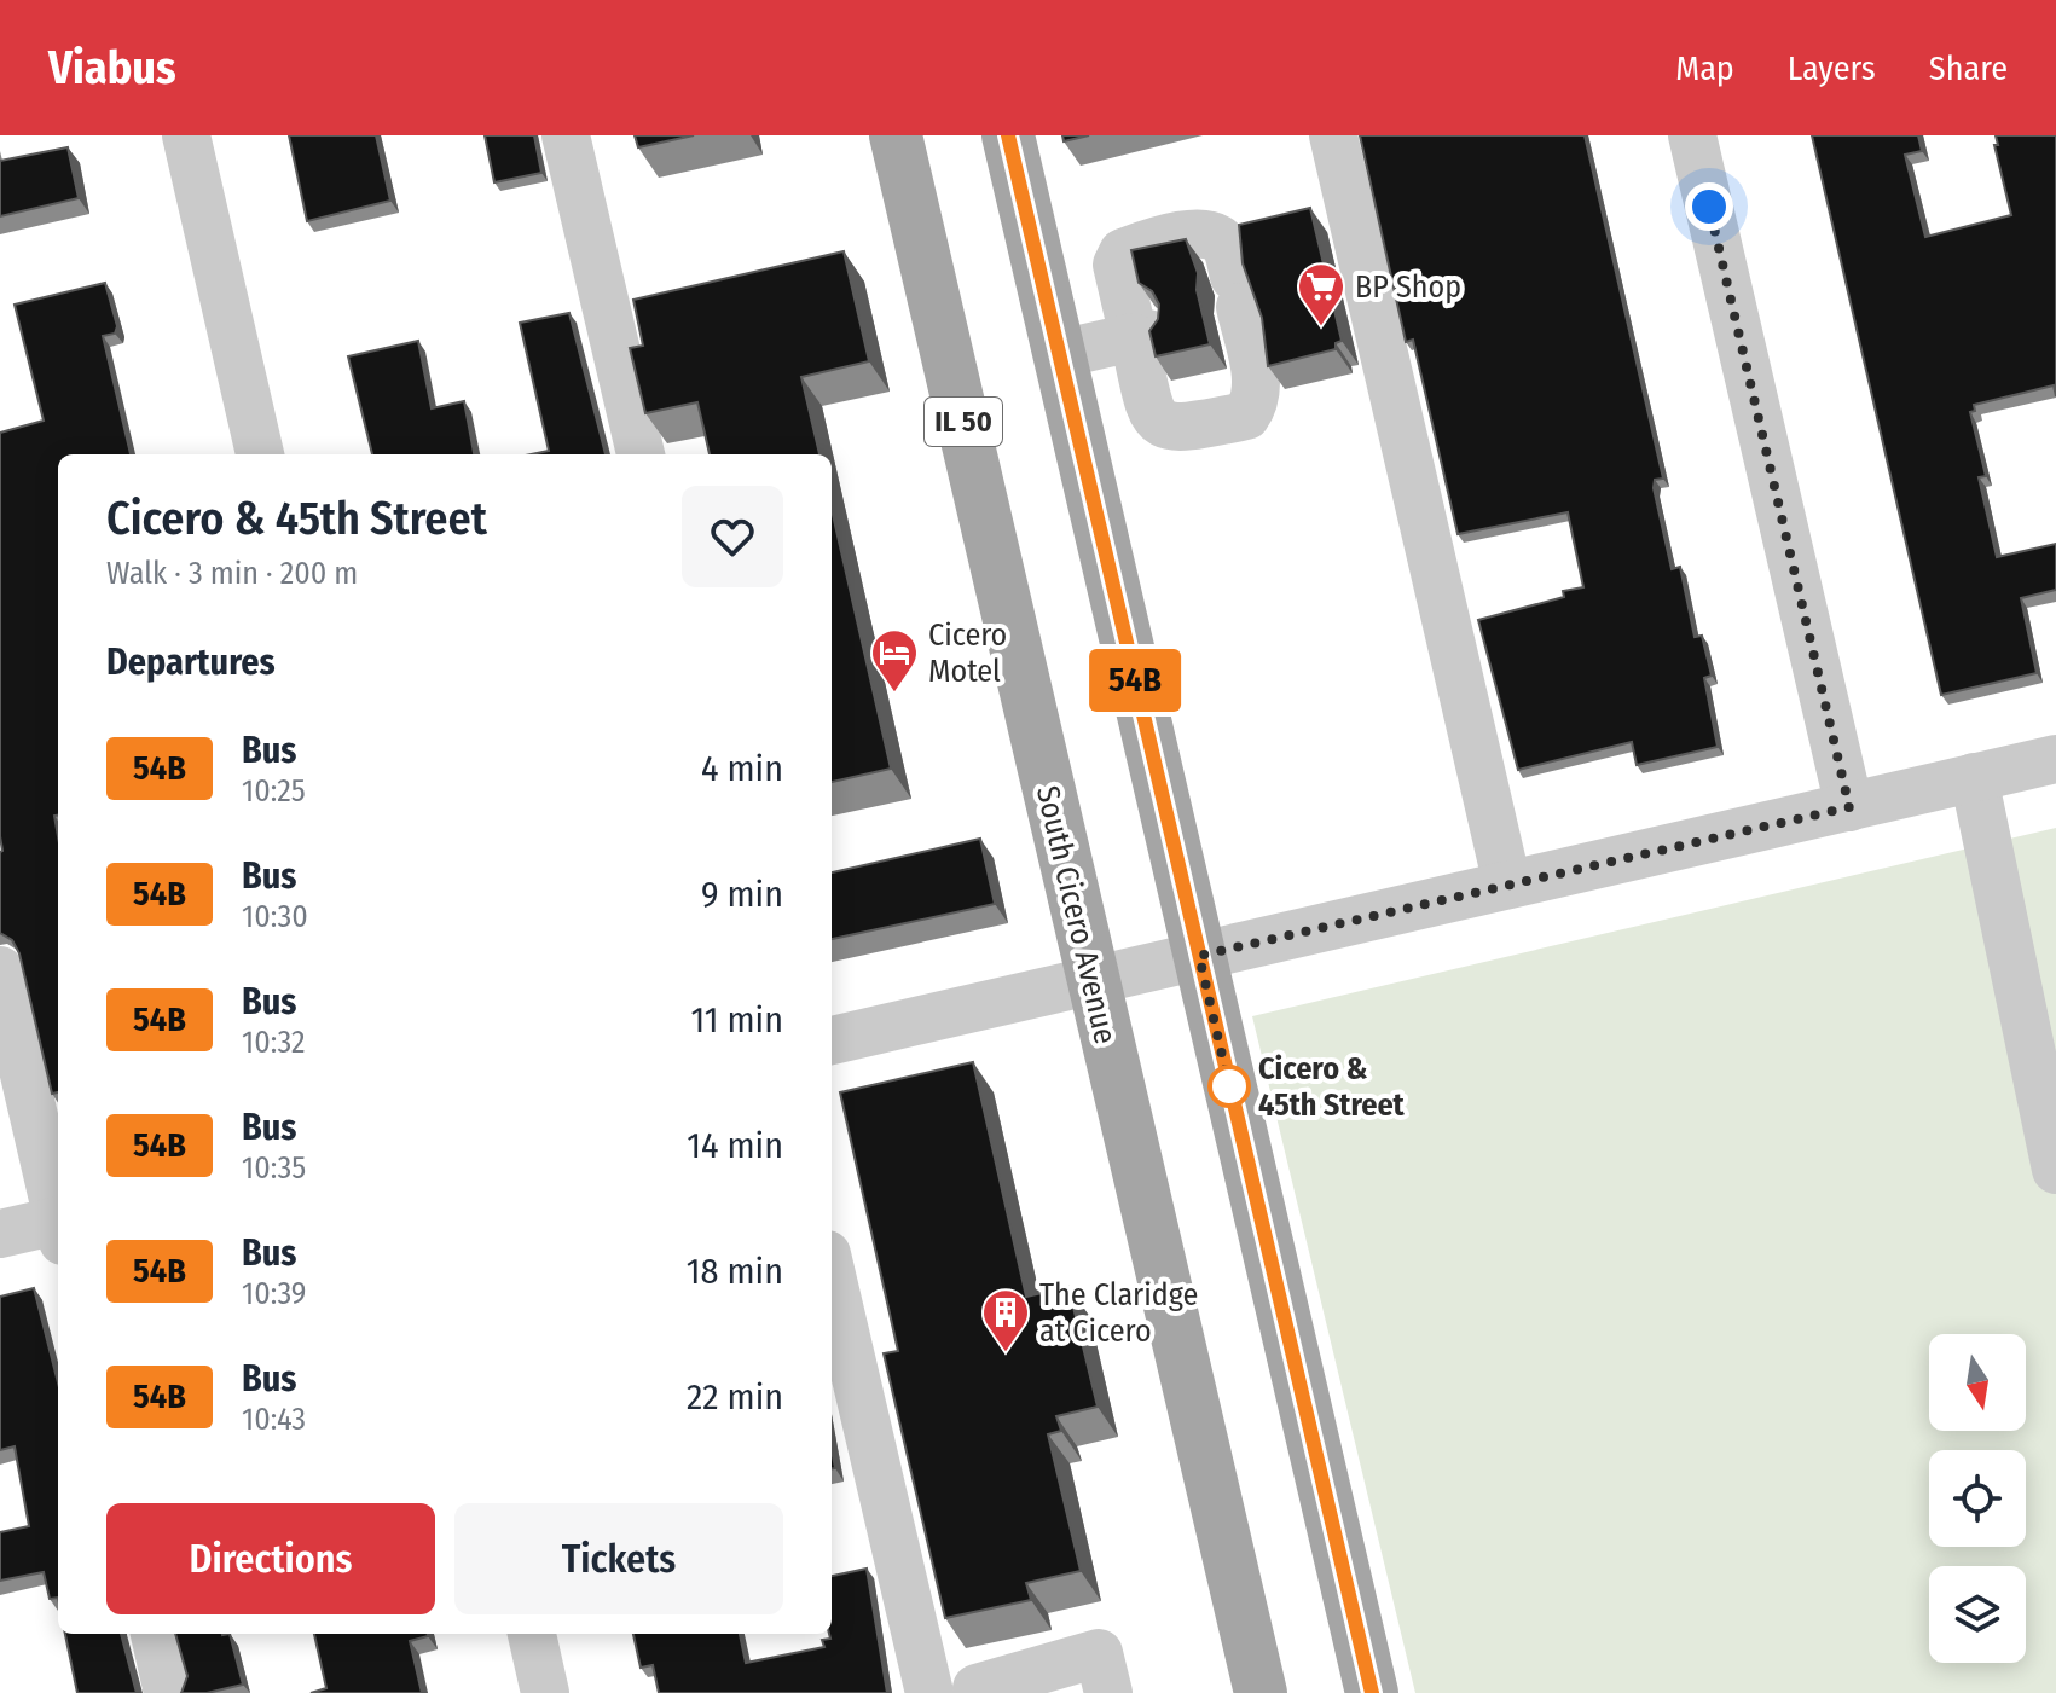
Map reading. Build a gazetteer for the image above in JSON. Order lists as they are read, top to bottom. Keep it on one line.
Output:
{"streets":{"main road":["IL 50","South Cicero Avenue"]},"places":{"supermarket":["BP Shop"],"hotel":["Cicero Motel"],"other":["Cicero & 45th Street"],"building":["The Claridge at Cicero"]},"lines":["bus line 54B"],"north":"bottom","page":{"header":"Viabus","nav":["Map","Layers","Share"],"on_map":"54B","heading":[["Cicero & 45th Street","Walk · 3 min · 200 m"],"Departures"],"list":[{"mark":"54B","name":"Bus","note":"10:25","value":"4 min"},{"mark":"54B","name":"Bus","note":"10:30","value":"9 min"},{"mark":"54B","name":"Bus","note":"10:32","value":"11 min"},{"mark":"54B","name":"Bus","note":"10:35","value":"14 min"},{"mark":"54B","name":"Bus","note":"10:39","value":"18 min"},{"mark":"54B","name":"Bus","note":"10:43","value":"22 min"}],"buttons":["Directions","Tickets"]}}
